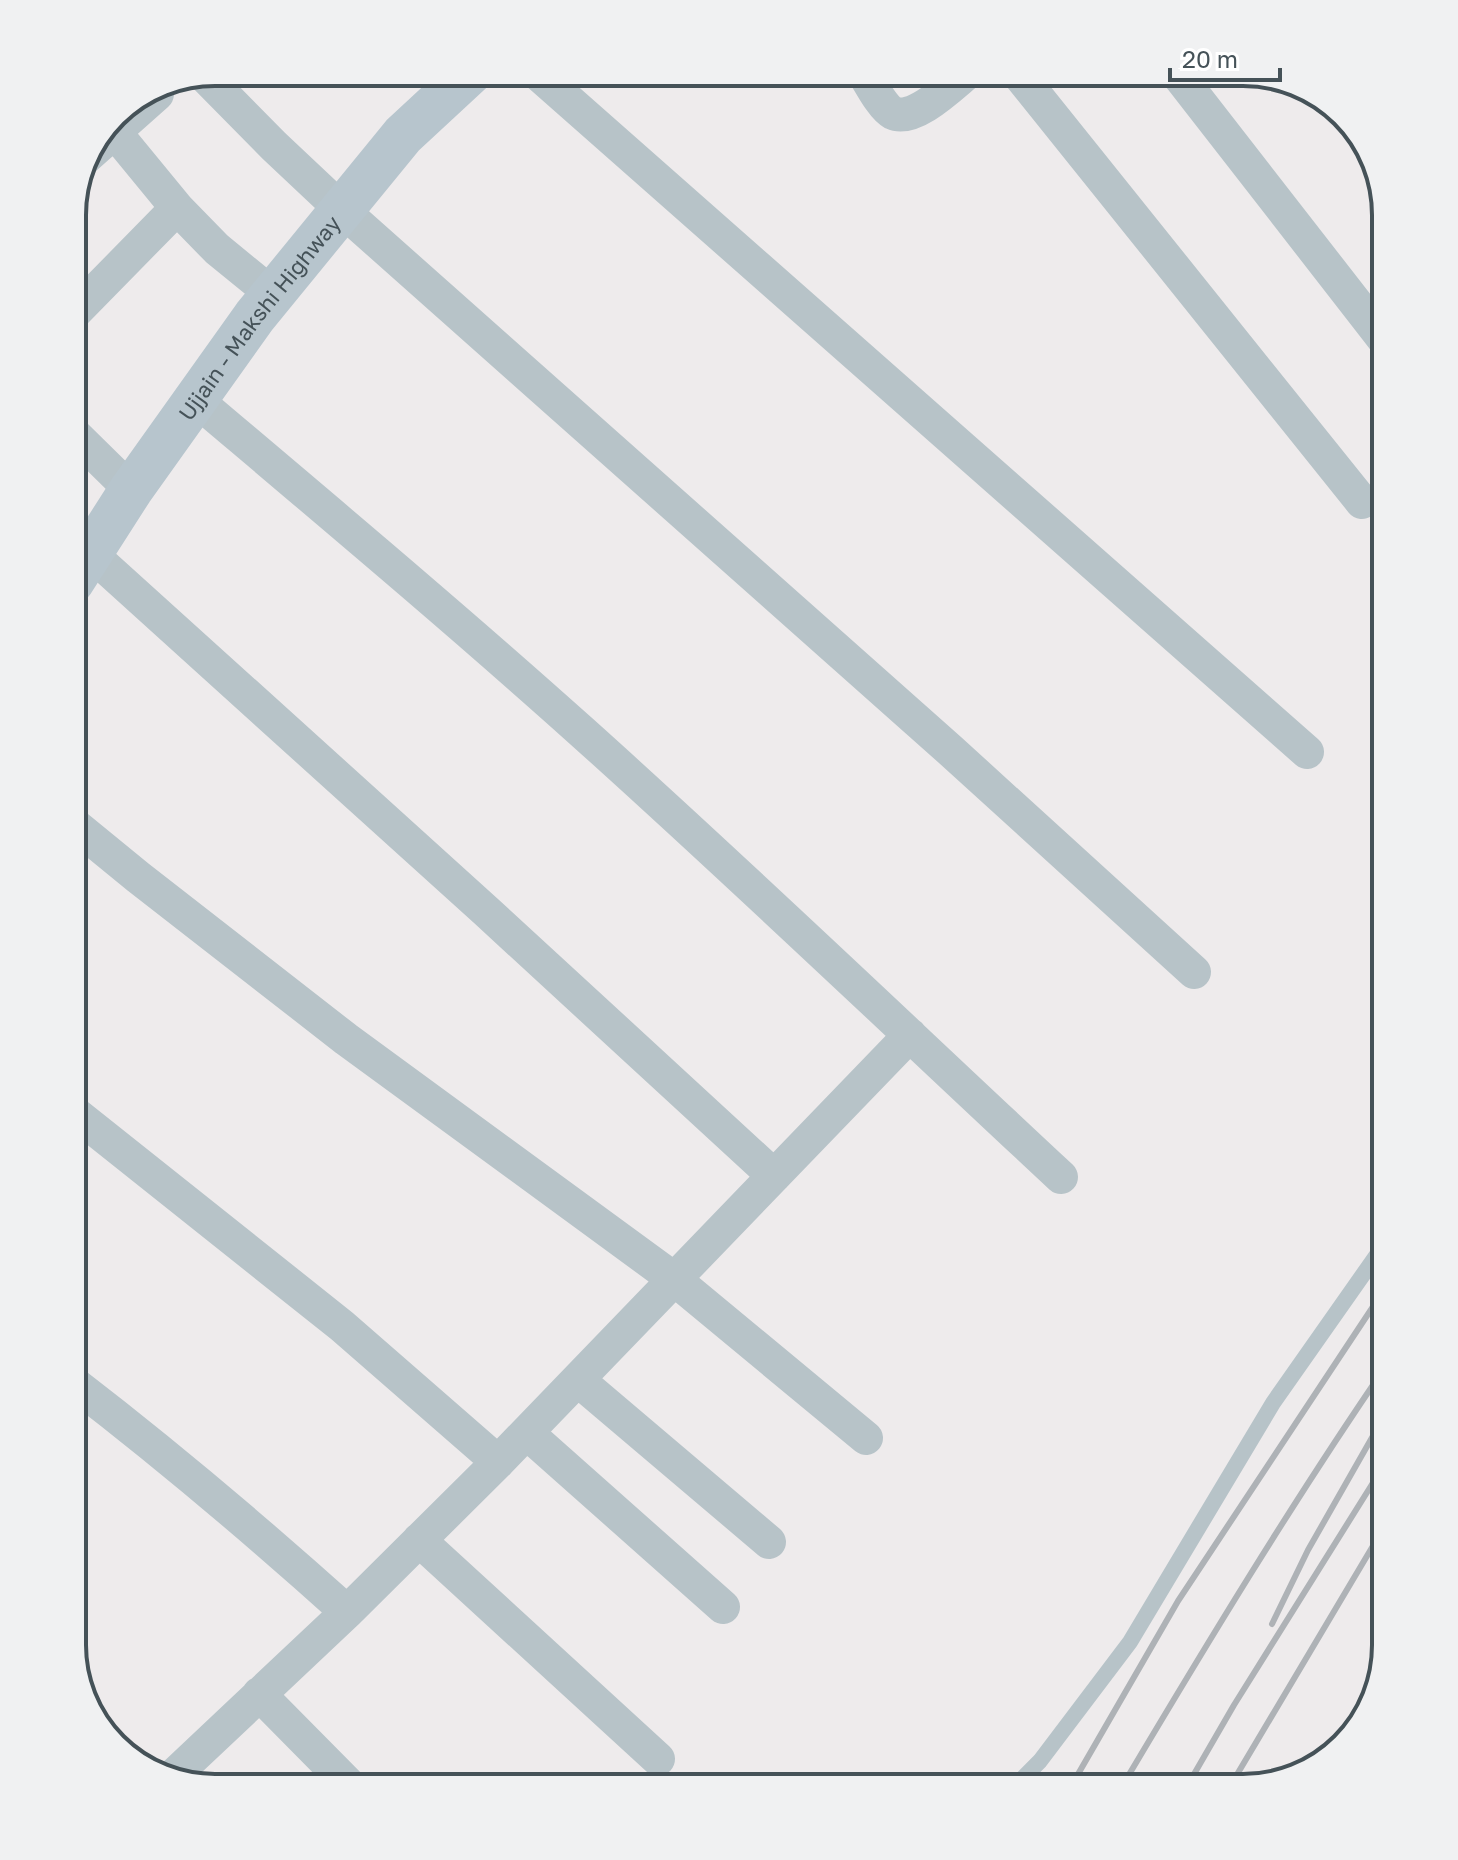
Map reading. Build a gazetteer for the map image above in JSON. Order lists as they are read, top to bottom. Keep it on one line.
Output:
{"streets":{"main road":["Ujjain - Makshi Highway"]},"scale_bar":"20 m"}
